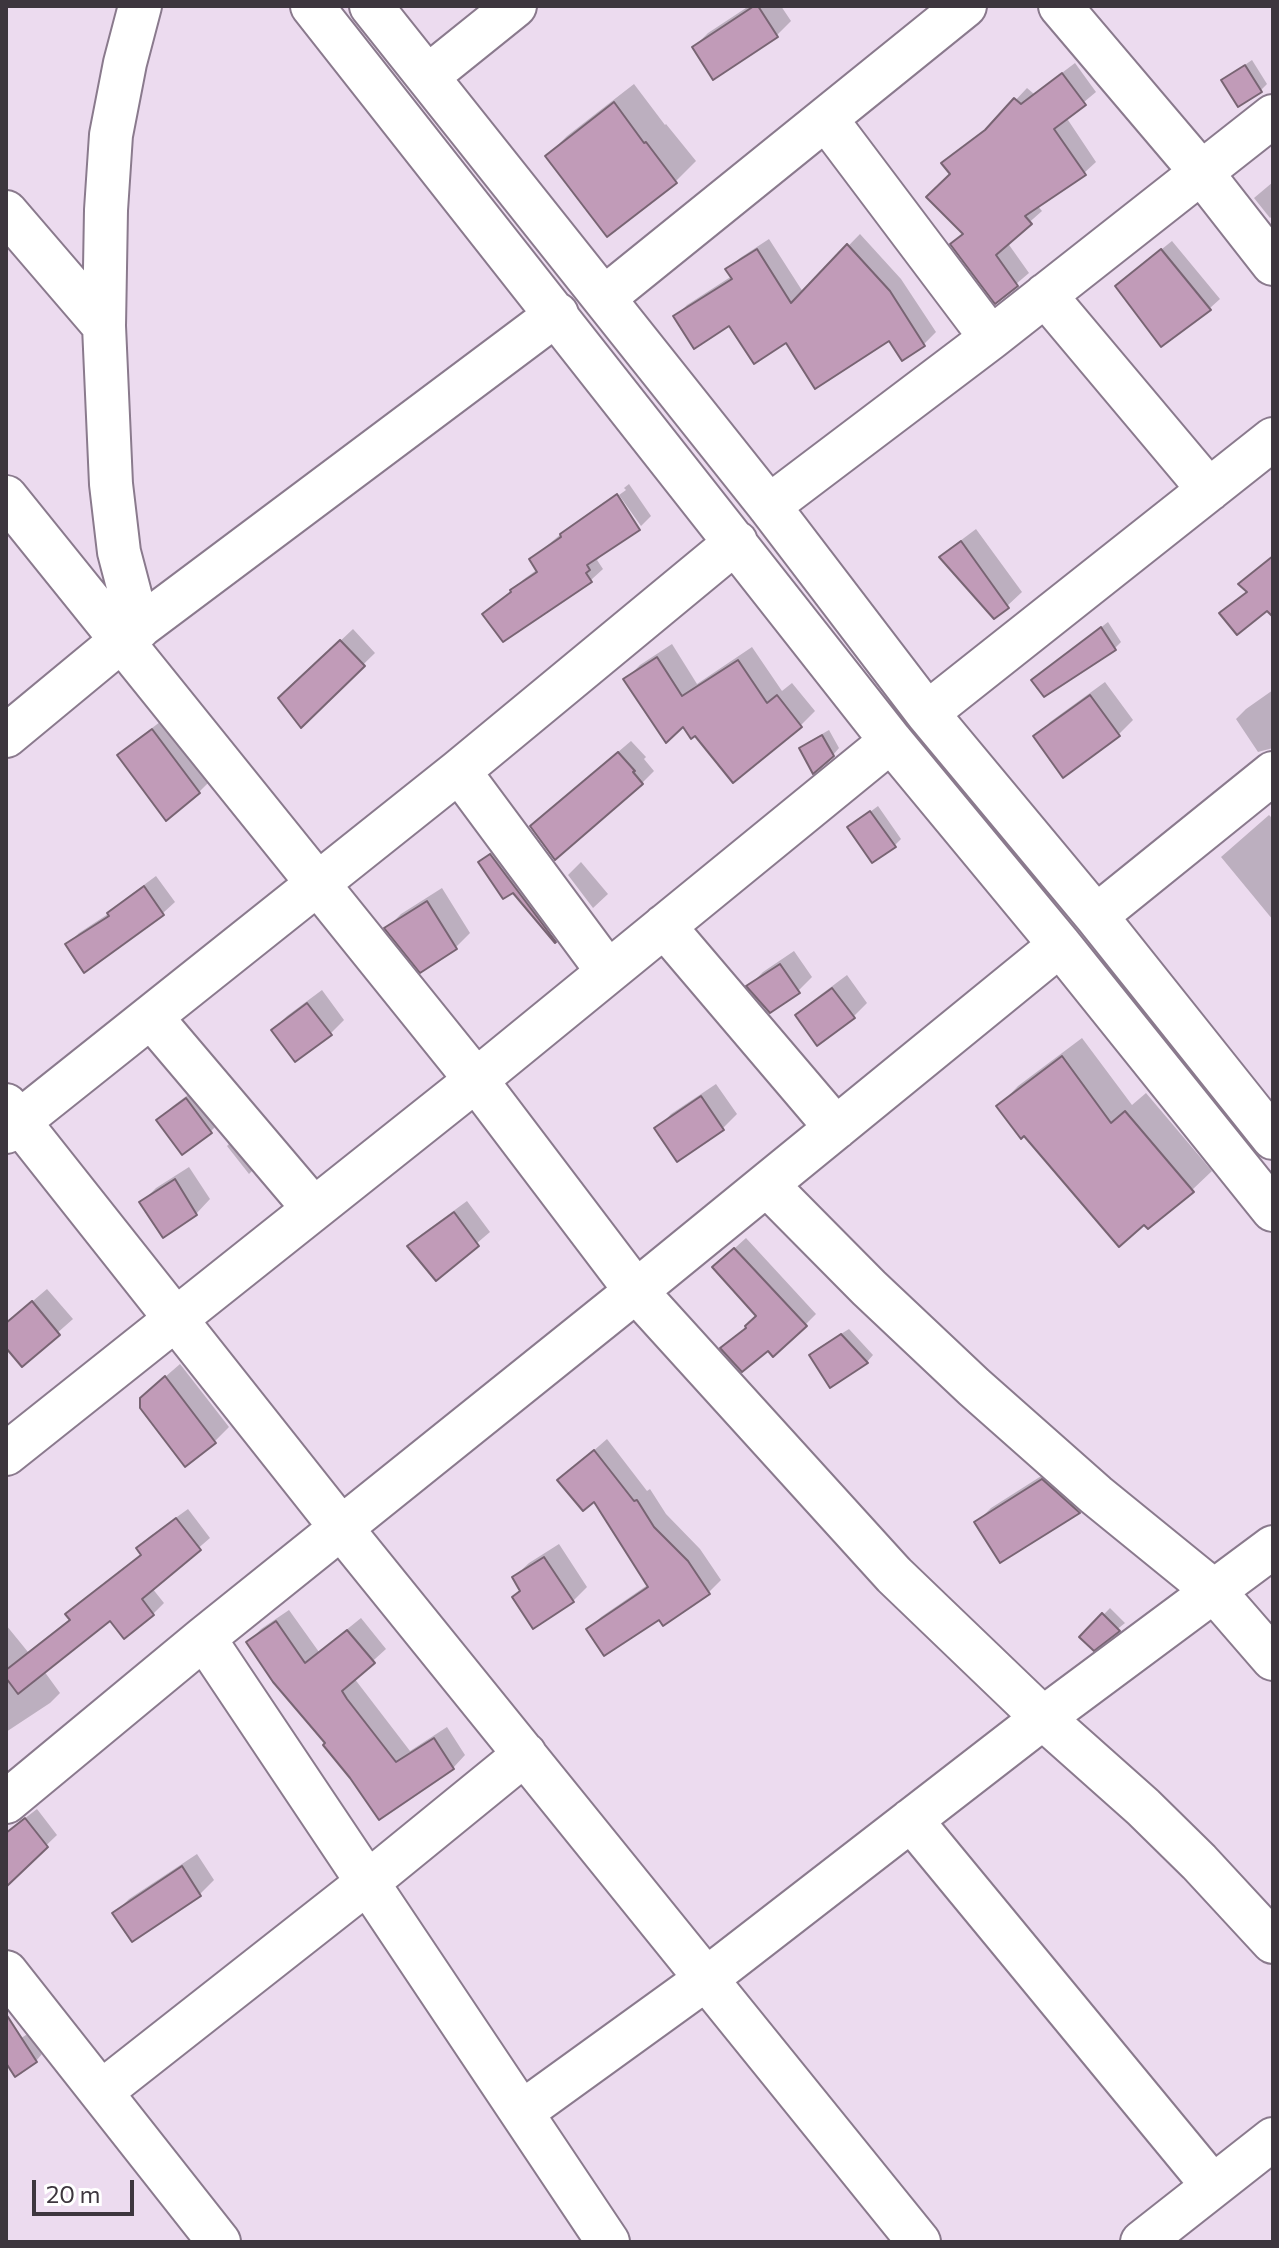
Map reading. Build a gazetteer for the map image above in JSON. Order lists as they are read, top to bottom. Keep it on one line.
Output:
{"scale_bar":"20 m"}
